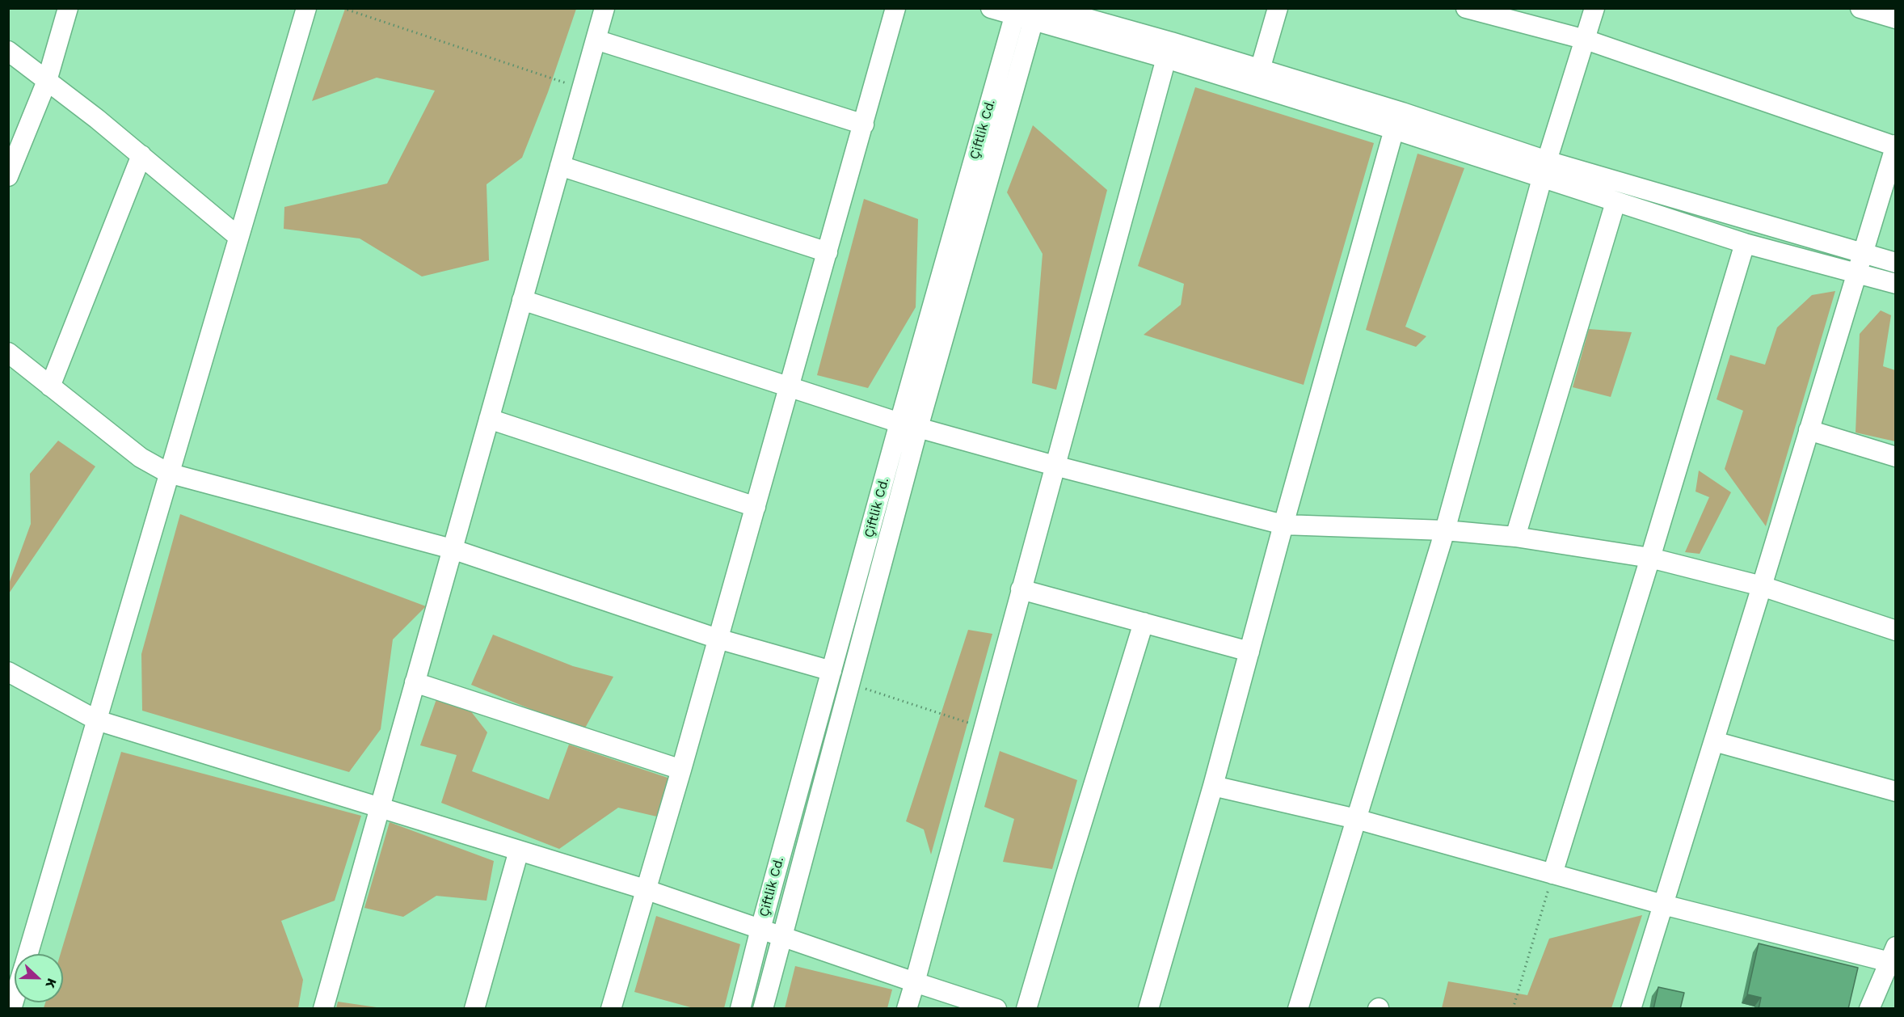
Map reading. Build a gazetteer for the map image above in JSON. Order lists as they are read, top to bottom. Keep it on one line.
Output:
{"streets":{"street":["Çiftlik Cd."]},"north":"right"}
